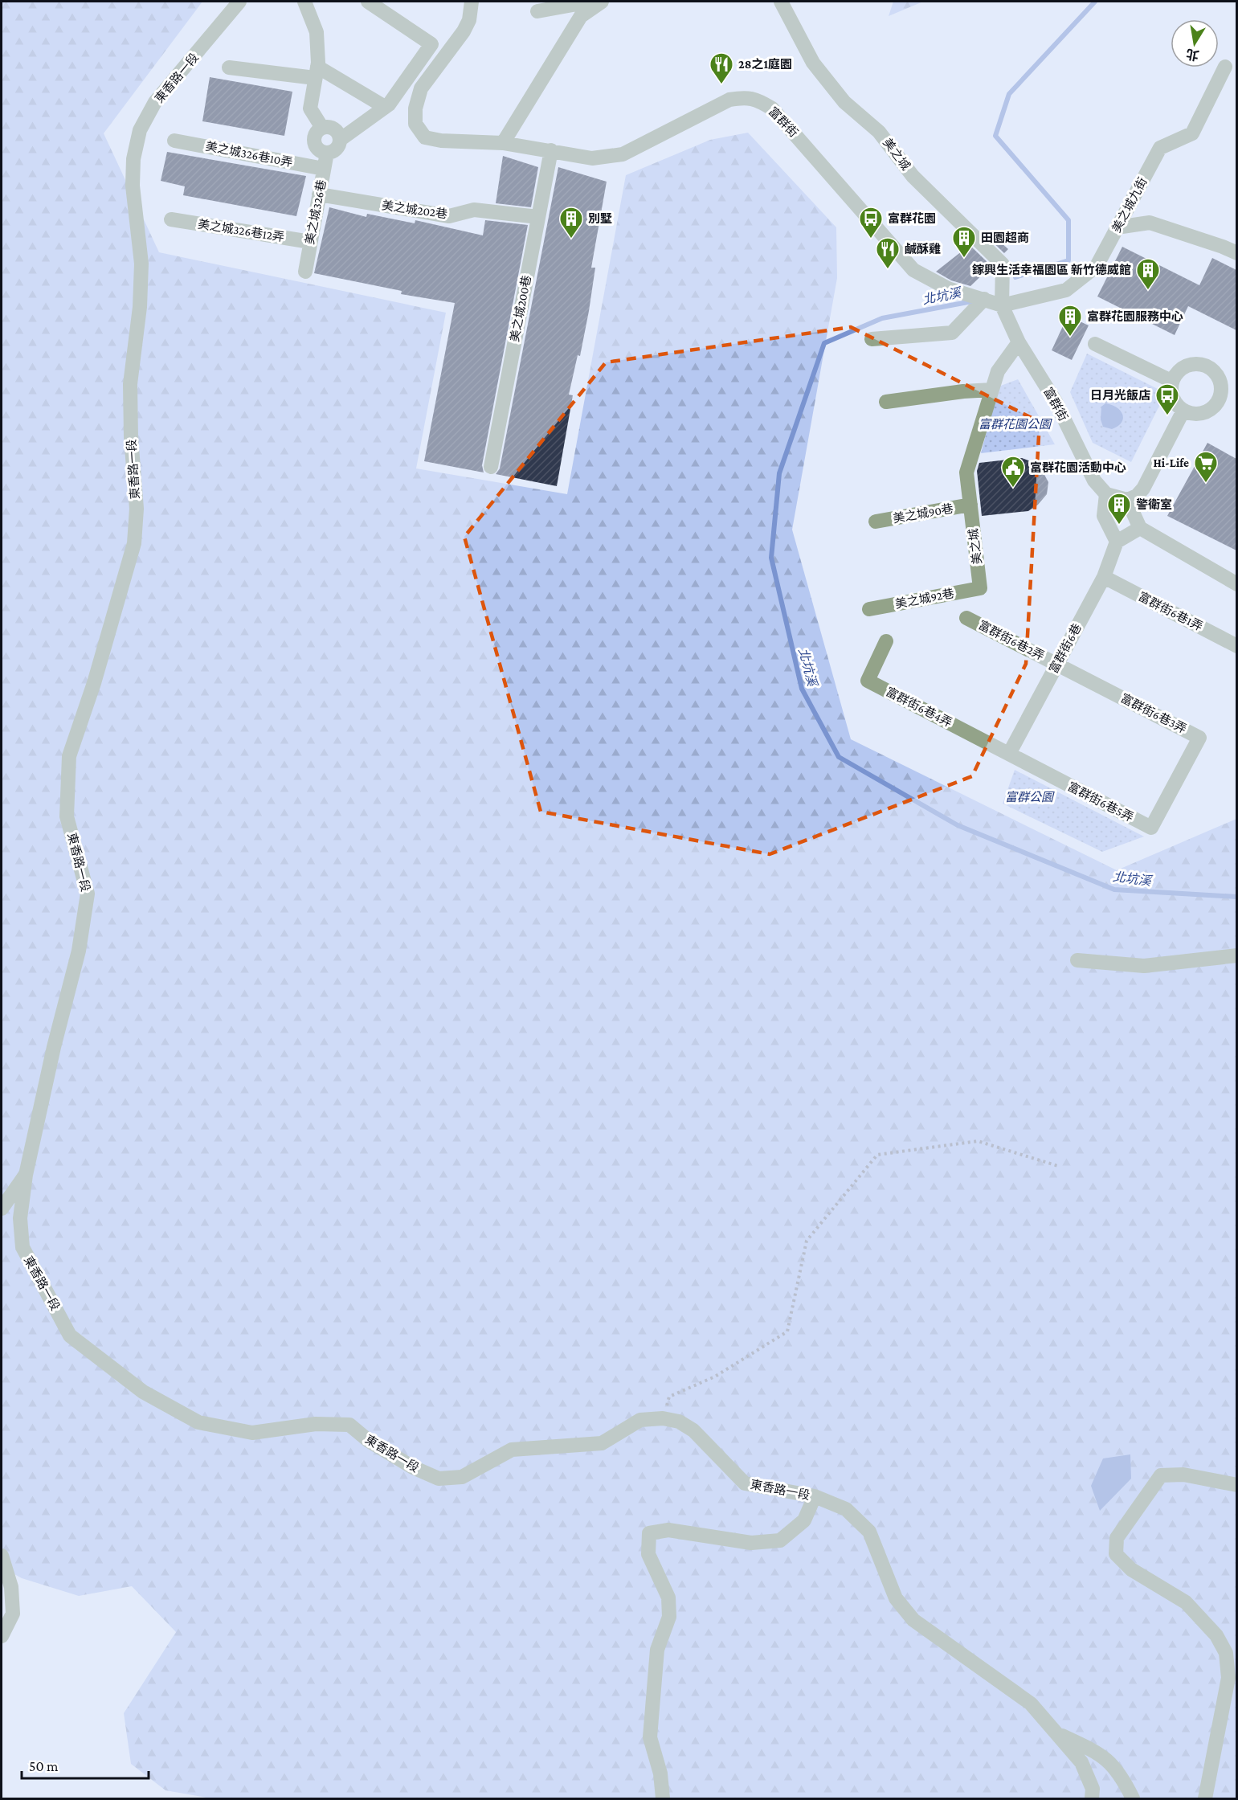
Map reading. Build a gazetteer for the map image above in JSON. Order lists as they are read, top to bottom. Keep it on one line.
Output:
{"streets":{"street":["東香路一段","富群街","美之城326巷10弄","美之城","美之城九街","美之城202巷","美之城326巷","美之城326巷12弄","美之城200巷","美之城90巷","美之城92巷","富群街6巷1弄","富群街6巷2弄","富群街6巷","富群街6巷4弄","富群街6巷3弄","富群街6巷5弄"]},"crossings":[["富群街","美之城"],["富群街","美之城九街"],["富群街","美之城200巷"],["美之城326巷10弄","美之城326巷"],["美之城","美之城九街"],["美之城","美之城90巷"],["美之城","美之城92巷"],["美之城202巷","美之城326巷"],["美之城202巷","美之城200巷"],["美之城326巷","美之城326巷12弄"],["富群街6巷1弄","富群街6巷"],["富群街6巷2弄","富群街6巷"],["富群街6巷2弄","富群街6巷3弄"],["富群街6巷","富群街6巷4弄"],["富群街6巷","富群街6巷3弄"],["富群街6巷","富群街6巷5弄"],["富群街6巷4弄","富群街6巷5弄"],["富群街6巷3弄","富群街6巷5弄"]],"water":["北坑溪"],"parks":["富群花園公園","富群公園"],"places":{"restaurant":["28之1庭園","鹹酥雞"],"building":["別墅","田園超商","鎵興生活幸福園區 新竹德威館","富群花園服務中心","警衛室"],"bus stop":["富群花園","日月光飯店"],"supermarket":["Hi-Life"],"public building":["富群花園活動中心"]},"scale_bar":"50 m","north":"bottom"}
